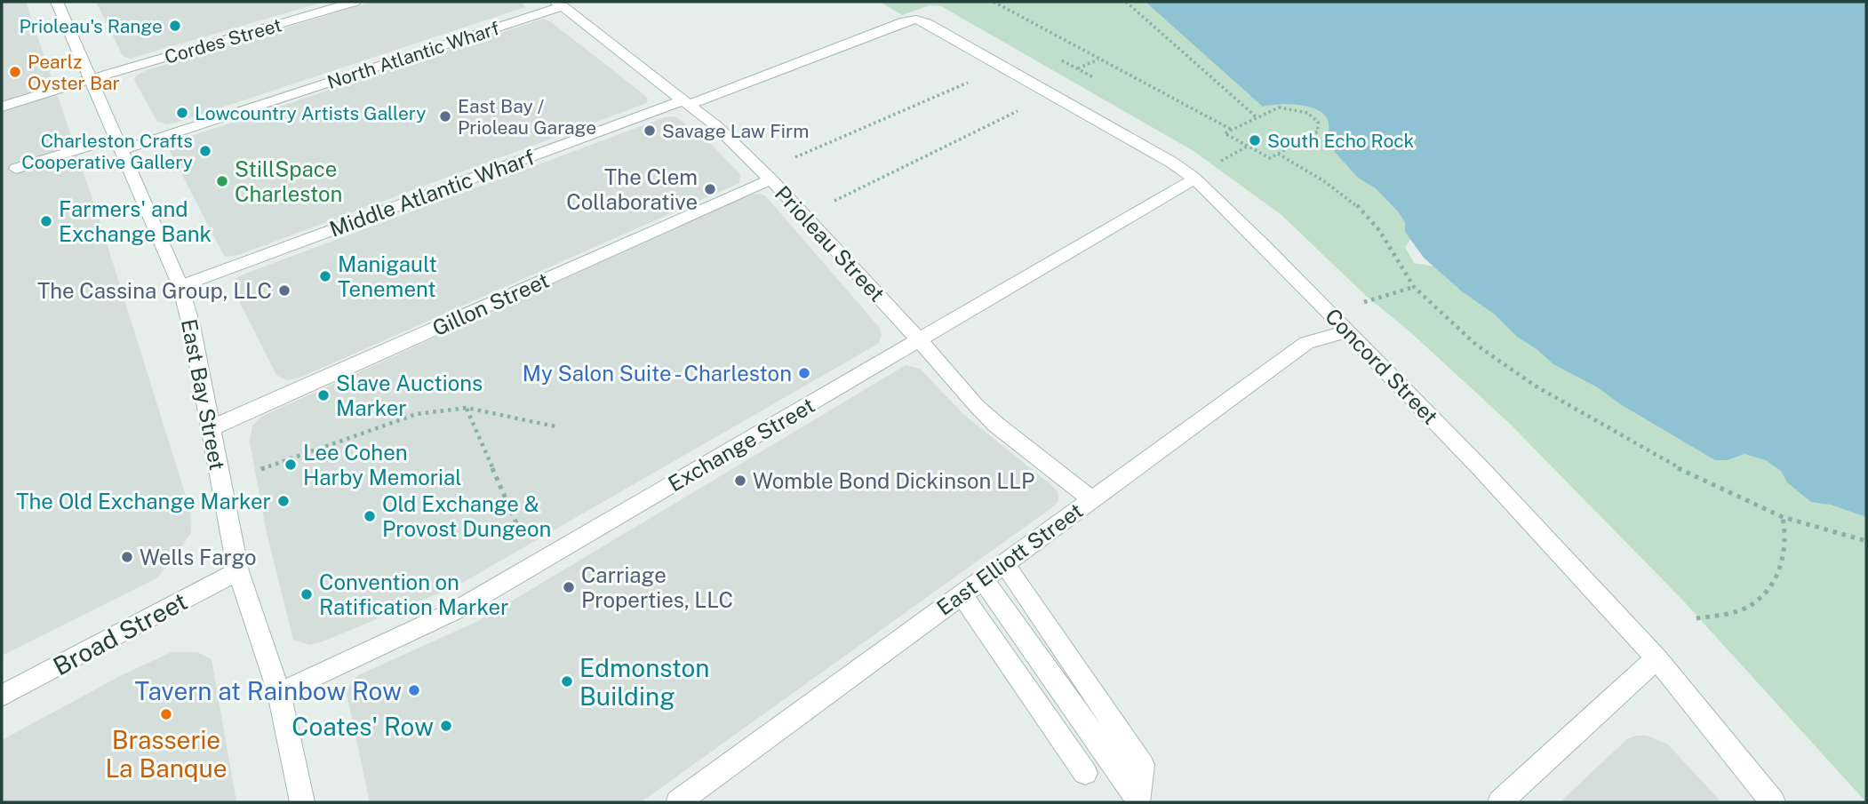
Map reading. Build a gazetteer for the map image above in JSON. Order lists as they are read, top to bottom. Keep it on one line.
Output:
{"streets":{"street":["Cordes Street","North Atlantic Wharf","Middle Atlantic Wharf","Prioleau Street","Gillon Street","Concord Street","East Bay Street","Exchange Street","East Elliott Street","Broad Street"]},"crossings":[["Cordes Street","East Bay Street"],["North Atlantic Wharf","Prioleau Street"],["North Atlantic Wharf","East Bay Street"],["Middle Atlantic Wharf","Prioleau Street"],["Middle Atlantic Wharf","Concord Street"],["Middle Atlantic Wharf","East Bay Street"],["Prioleau Street","Gillon Street"],["Prioleau Street","Exchange Street"],["Prioleau Street","East Elliott Street"],["Gillon Street","East Bay Street"],["Concord Street","Exchange Street"],["Concord Street","East Elliott Street"],["East Bay Street","Exchange Street"],["East Bay Street","Broad Street"]],"places":["Prioleau's Range","Pearlz Oyster Bar","Lowcountry Artists Gallery","East Bay / Prioleau Garage","Savage Law Firm","South Echo Rock","Charleston Crafts Cooperative Gallery","StillSpace Charleston","The Clem Collaborative","Farmers' and Exchange Bank","Manigault Tenement","The Cassina Group, LLC","My Salon Suite - Charleston","Slave Auctions Marker","Lee Cohen Harby Memorial","Womble Bond Dickinson LLP","The Old Exchange Marker","Old Exchange & Provost Dungeon","Wells Fargo","Carriage Properties, LLC","Convention on Ratification Marker","Edmonston Building","Tavern at Rainbow Row","Brasserie La Banque","Coates' Row"]}
